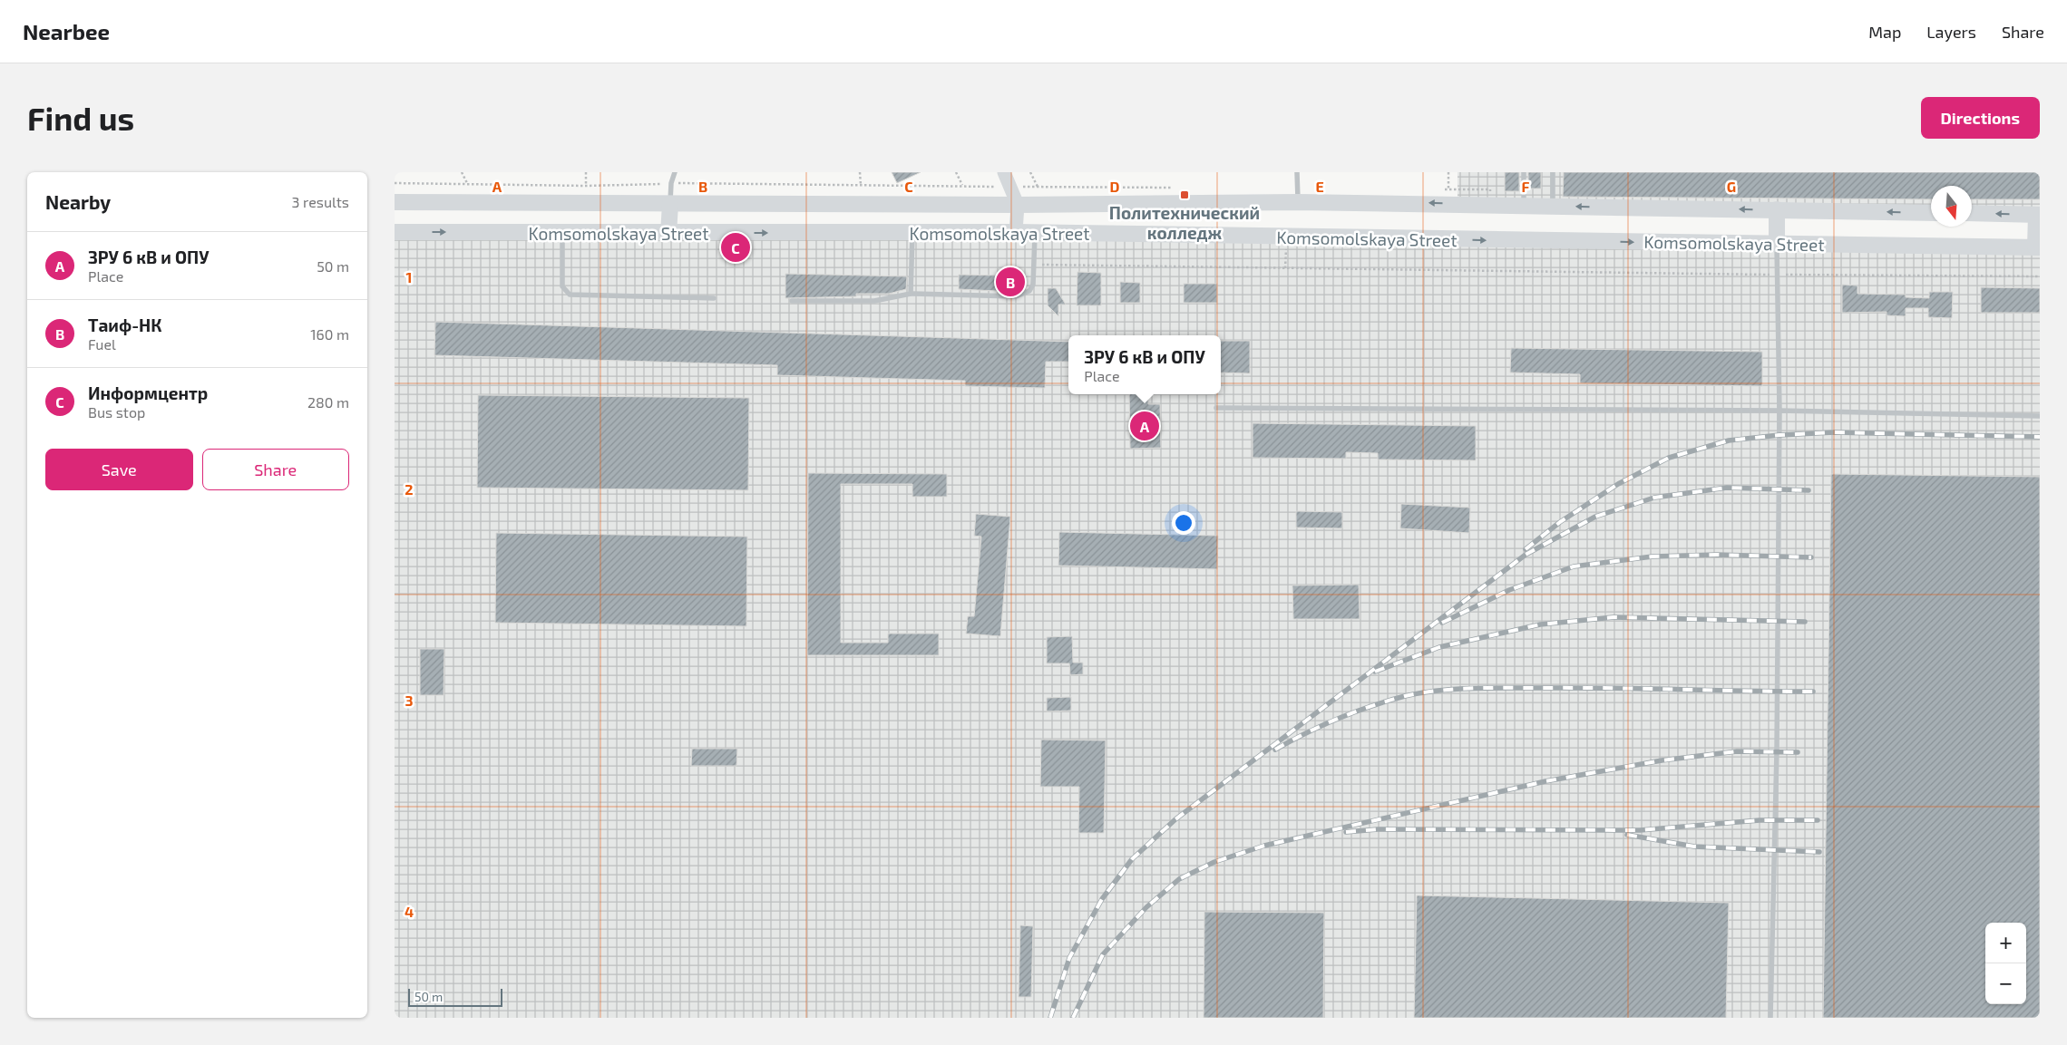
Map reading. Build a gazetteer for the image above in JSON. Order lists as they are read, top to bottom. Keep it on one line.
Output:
{"streets":{"main road":["Komsomolskaya Street"]},"places":{"transit":["Политехнический колледж"]},"scale_bar":"50 m","north":"bottom","page":{"header":"Nearbee","nav":["Map","Layers","Share"],"buttons":["Directions",["Save","Share"]],"title":"Find us","heading":["Nearby","3 results"],"list":[{"mark":"A","name":"ЗРУ 6 кВ и ОПУ","note":"Place","value":"50 m"},{"mark":"B","name":"Таиф-НК","note":"Fuel","value":"160 m"},{"mark":"C","name":"Информцентр","note":"Bus stop","value":"280 m"}],"pins":["C","B","A"],"popup":["ЗРУ 6 кВ и ОПУ","Place"],"map_buttons":["+","−"],"scale":"50 m"},"grid":{"columns":["A","B","C","D","E","F","G"],"rows":["1","2","3","4"]}}
